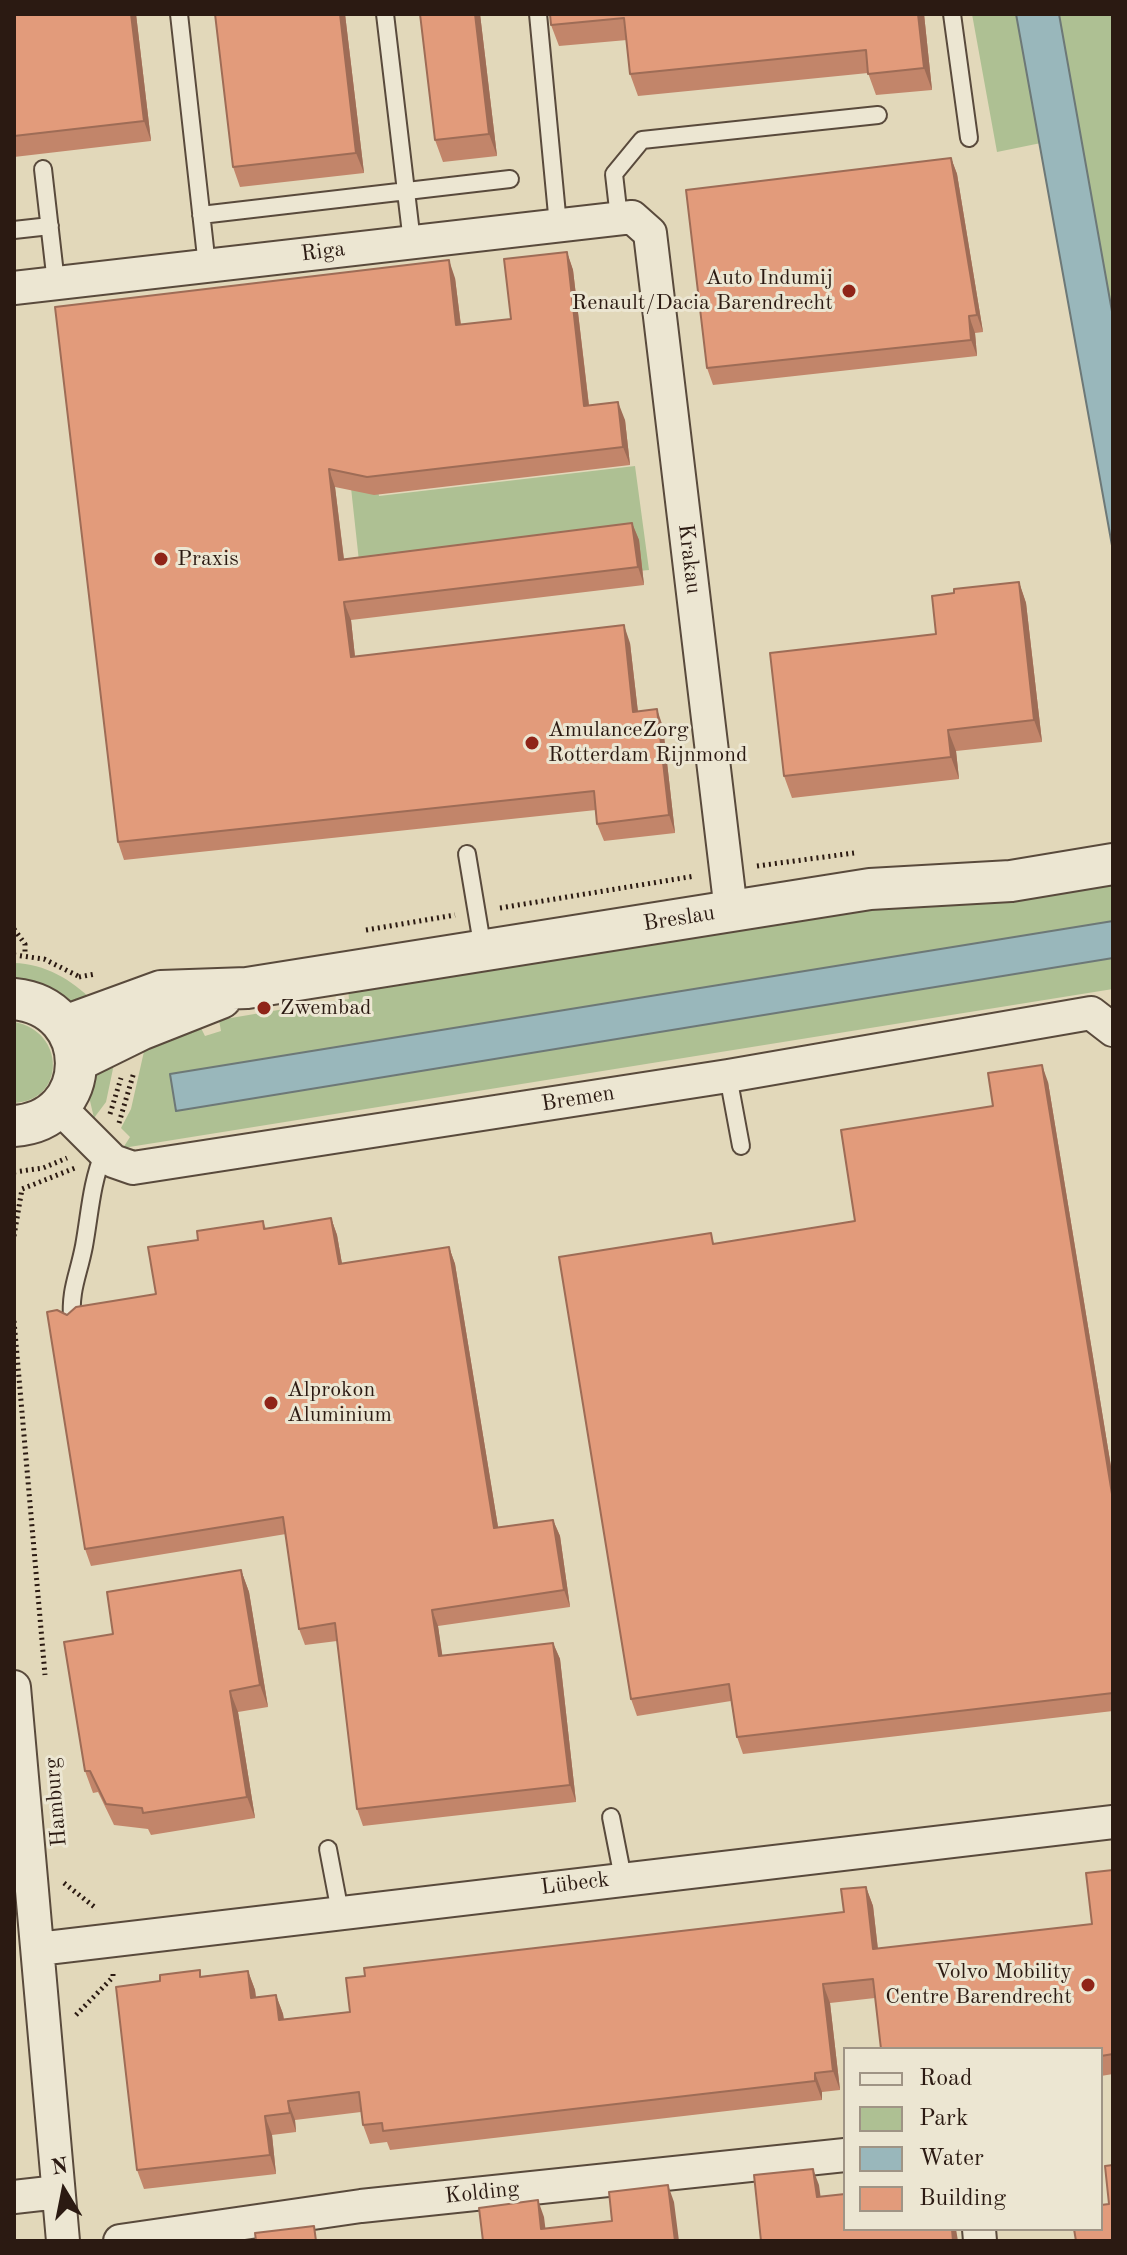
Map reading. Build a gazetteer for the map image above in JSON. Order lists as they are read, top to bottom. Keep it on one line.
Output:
{"streets":{"street":["Riga","Krakau","Breslau","Bremen","Hamburg","Lübeck","Kolding"]},"crossings":[["Riga","Krakau"],["Krakau","Breslau"],["Hamburg","Lübeck"]],"places":["Auto Indumij Renault/Dacia Barendrecht","Praxis","AmulanceZorg Rotterdam Rijnmond","Zwembad","Alprokon Aluminium","Volvo Mobility Centre Barendrecht"],"legend":["Road","Park","Water","Building"],"north":"top"}
